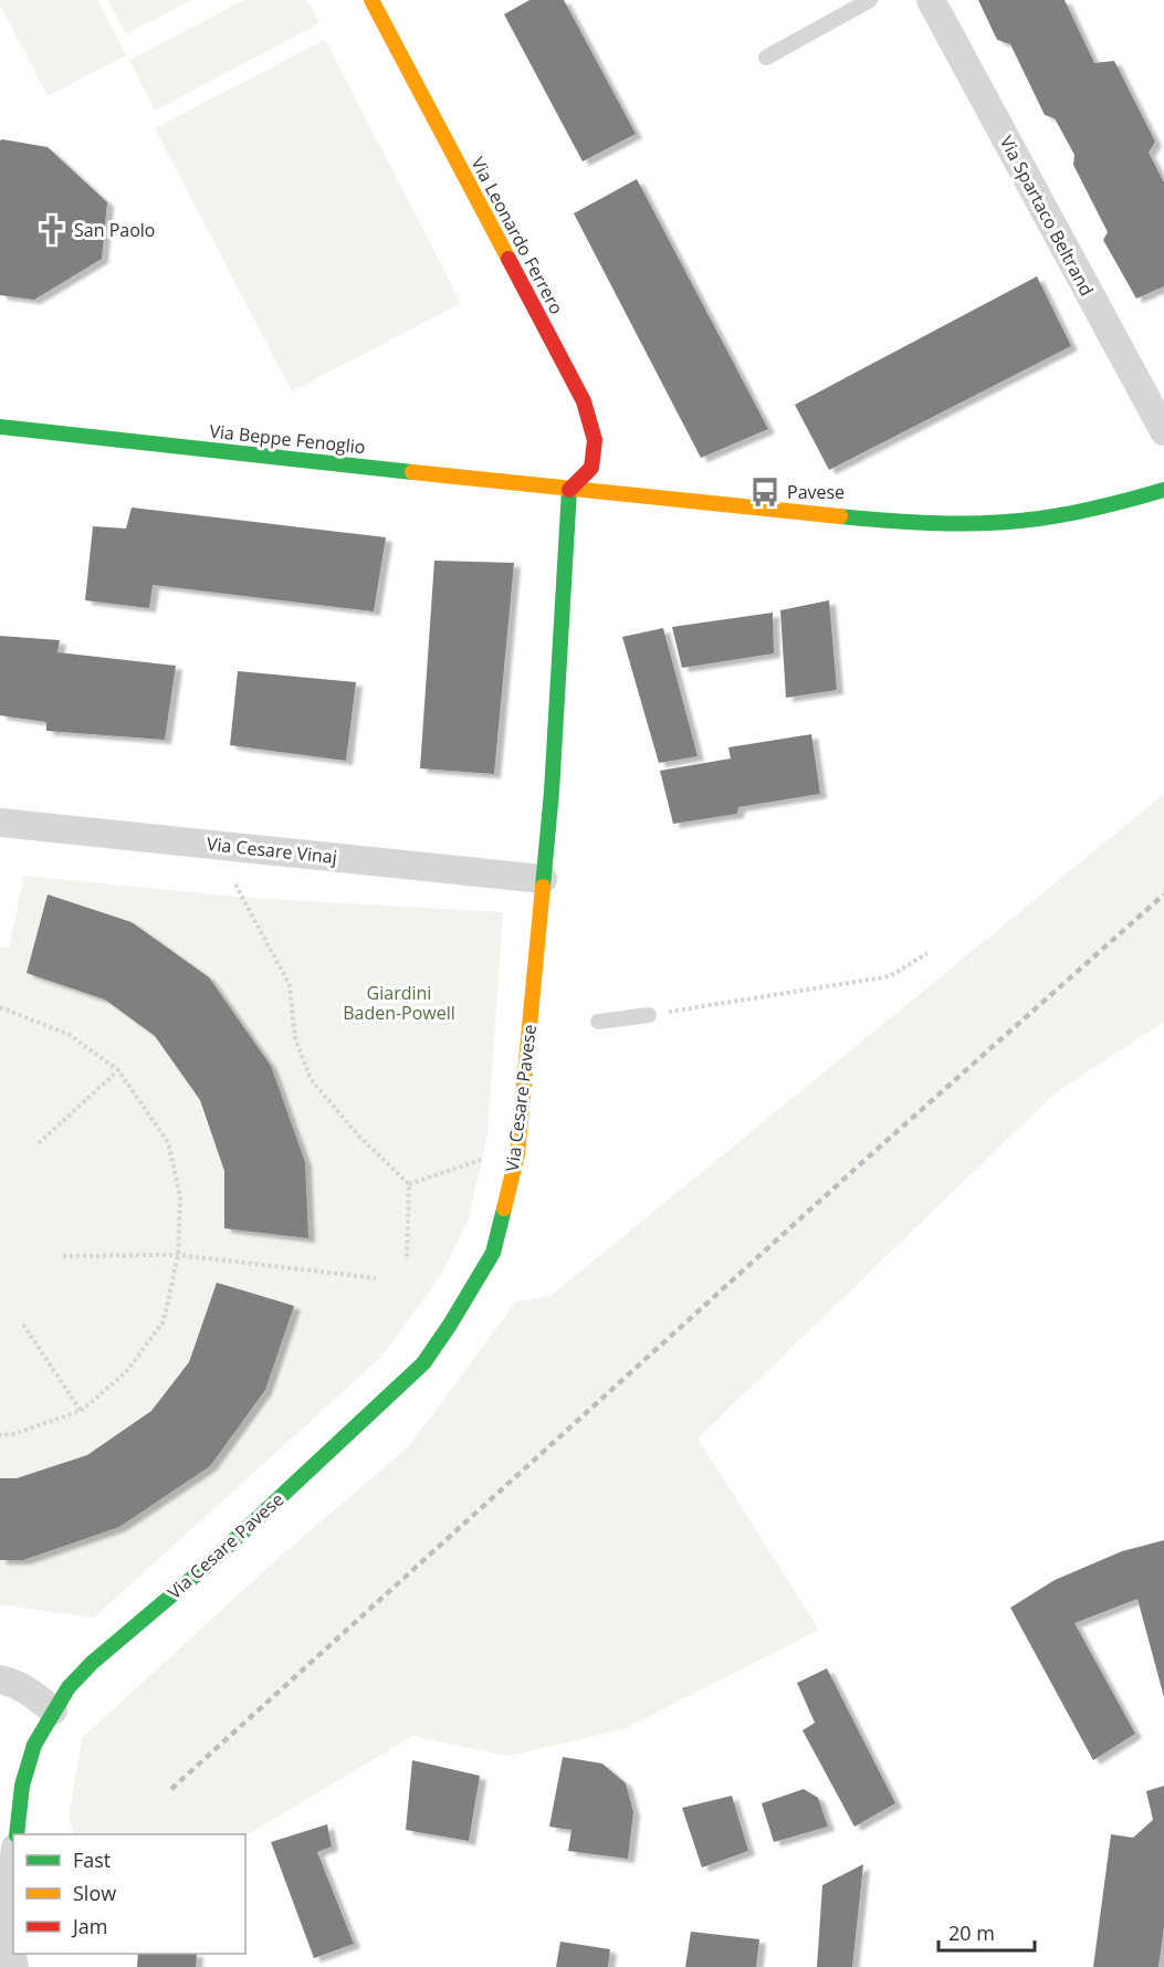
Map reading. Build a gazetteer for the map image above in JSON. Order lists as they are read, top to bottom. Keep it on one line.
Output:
{"streets":{"street":["Via Spartaco Beltrand","Via Leonardo Ferrero","Via Beppe Fenoglio","Via Cesare Vinaj","Via Cesare Pavese"]},"crossings":[["Via Leonardo Ferrero","Via Beppe Fenoglio"],["Via Leonardo Ferrero","Via Cesare Pavese"],["Via Beppe Fenoglio","Via Cesare Pavese"],["Via Cesare Vinaj","Via Cesare Pavese"]],"parks":["Giardini Baden-Powell"],"places":{"church":["San Paolo"],"bus stop":["Pavese"]},"legend":["Fast","Slow","Jam"],"scale_bar":"20 m"}
